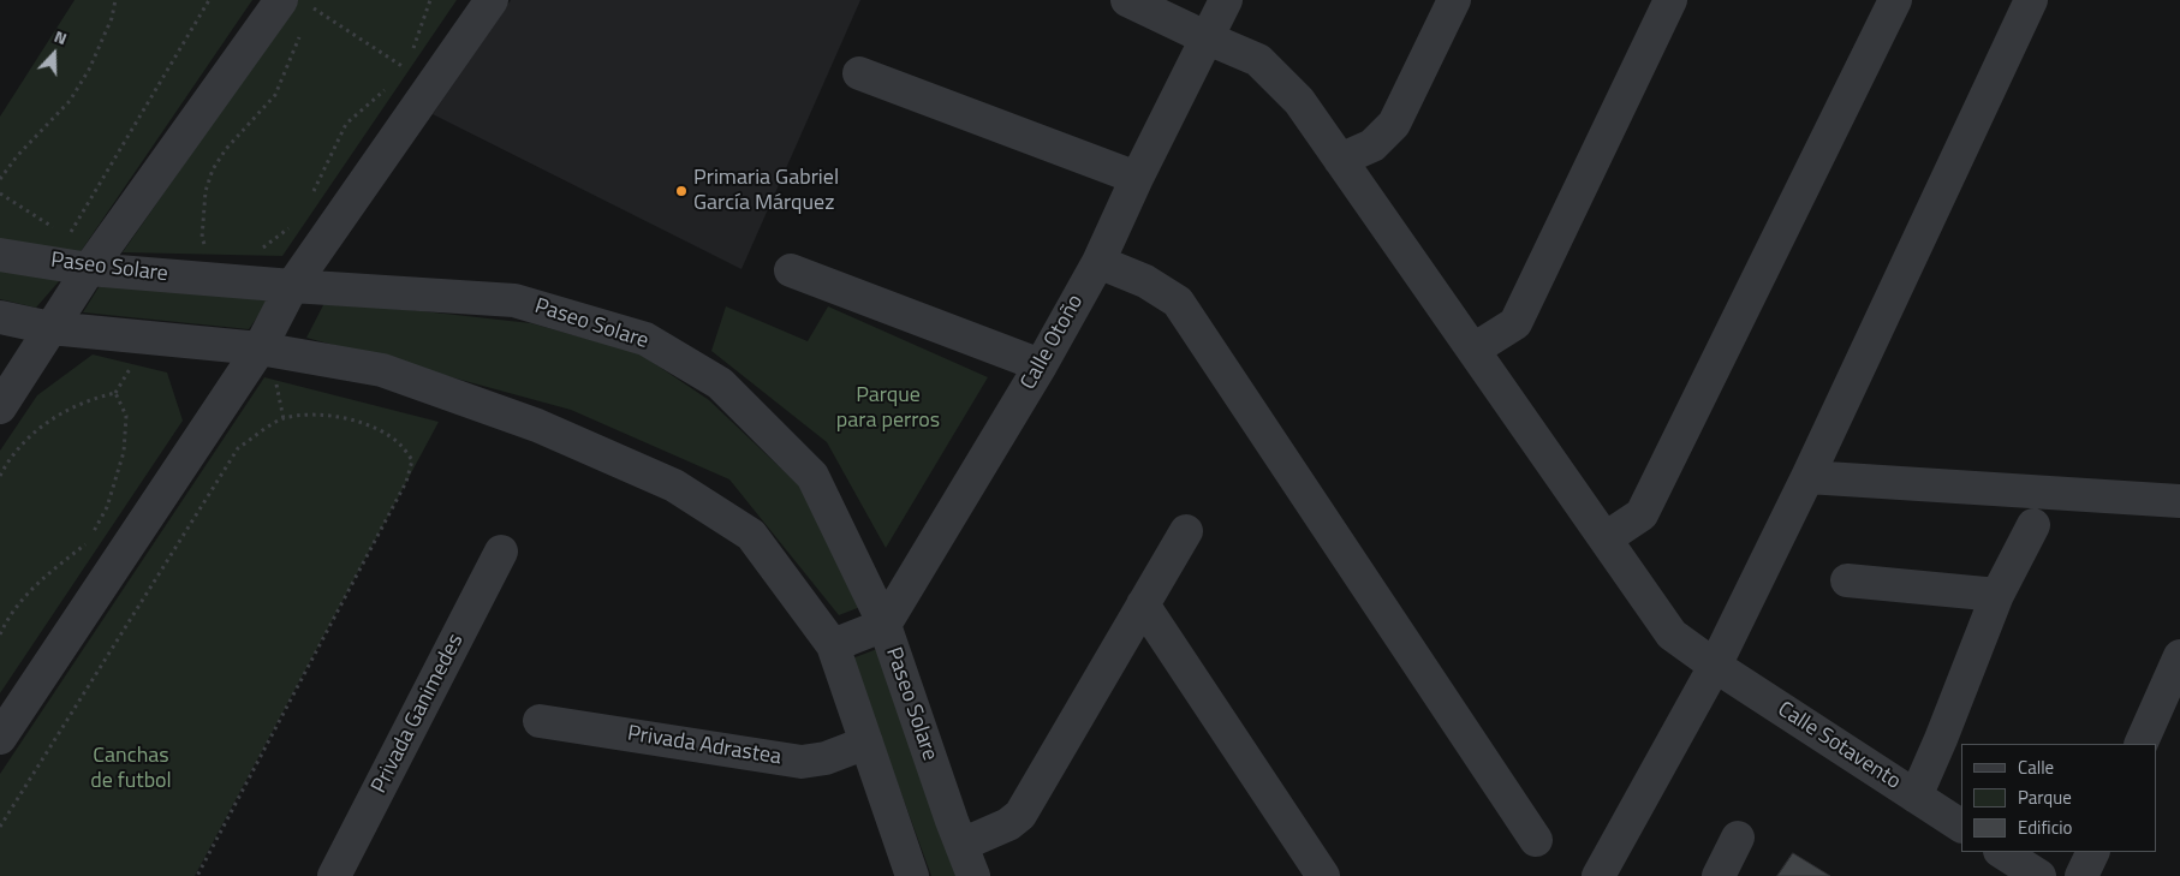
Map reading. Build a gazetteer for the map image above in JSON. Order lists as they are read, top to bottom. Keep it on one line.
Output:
{"streets":{"street":["Paseo Solare","Calle Otoño","Privada Ganimedes","Privada Adrastea","Calle Sotavento"]},"crossings":[["Paseo Solare","Calle Otoño"],["Calle Otoño","Calle Sotavento"]],"parks":["Parque para perros","Canchas de futbol"],"places":["Primaria Gabriel García Márquez"],"legend":["Calle","Parque","Edificio"],"north":"top"}
